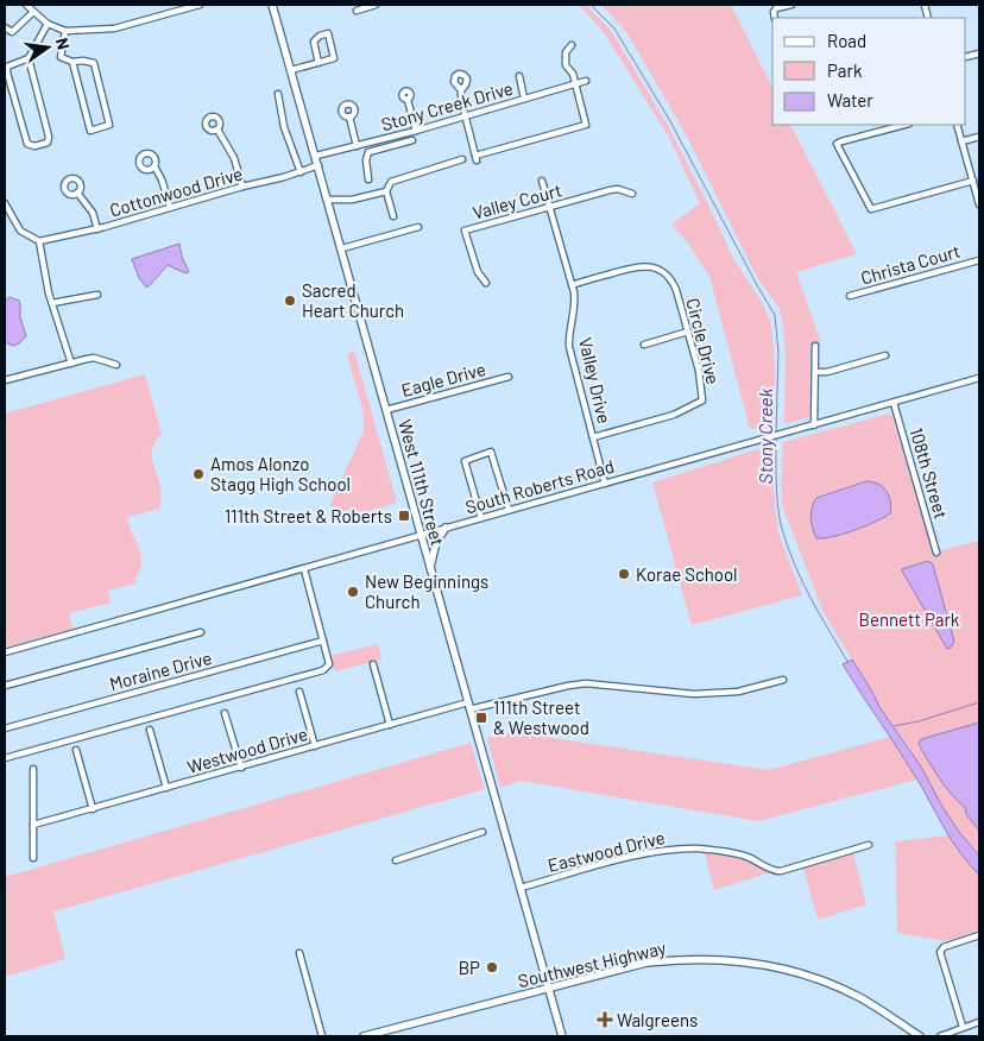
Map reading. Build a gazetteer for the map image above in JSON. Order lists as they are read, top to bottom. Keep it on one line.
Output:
{"streets":{"main road":["West 111th Street","Southwest Highway"],"street":["Stony Creek Drive","Cottonwood Drive","Valley Court","Christa Court","Circle Drive","Eagle Drive","Valley Drive","108th Street","South Roberts Road","Moraine Drive","Westwood Drive","Eastwood Drive"]},"crossings":[["Stony Creek Drive","West 111th Street"],["Cottonwood Drive","West 111th Street"],["Valley Court","Valley Drive"],["Circle Drive","Valley Drive"],["Eagle Drive","West 111th Street"],["Valley Drive","South Roberts Road"],["108th Street","South Roberts Road"],["West 111th Street","South Roberts Road"],["West 111th Street","Westwood Drive"],["West 111th Street","Eastwood Drive"],["West 111th Street","Southwest Highway"]],"water":["Stony Creek"],"parks":["Bennett Park"],"places":{"other":["Sacred Heart Church","Amos Alonzo Stagg High School","Korae School","New Beginnings Church","BP"],"transit":["111th Street & Roberts","111th Street & Westwood"],"health":["Walgreens"]},"legend":["Road","Park","Water"],"north":"right"}
